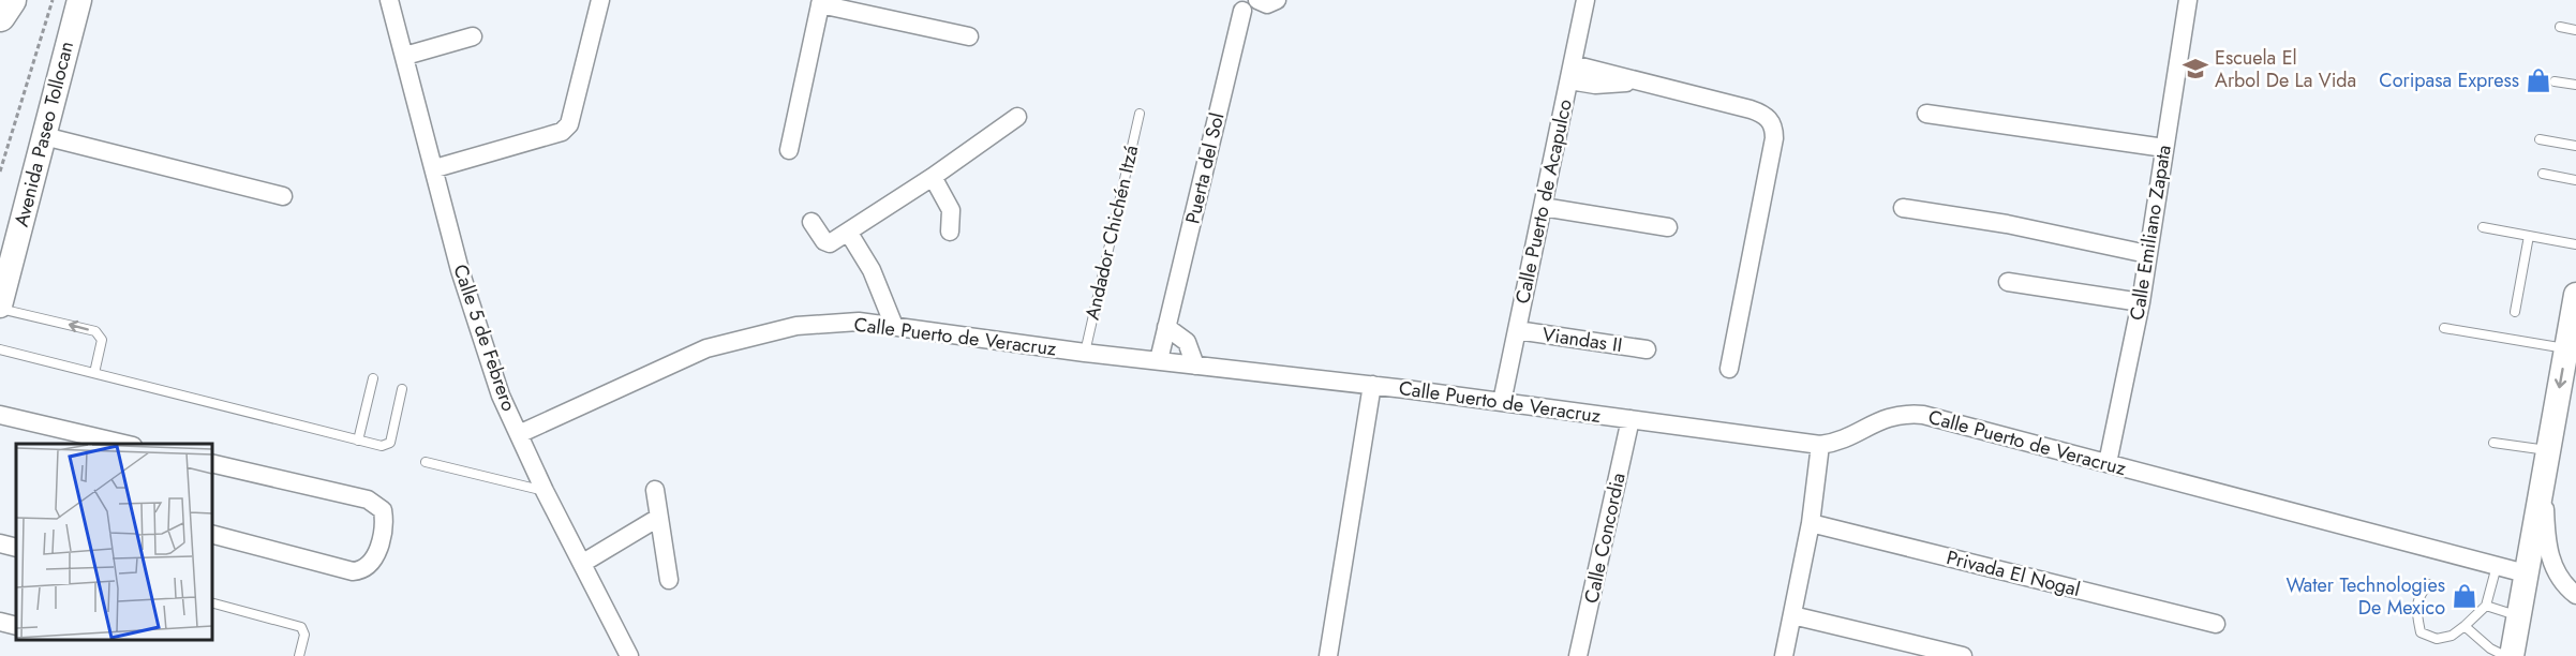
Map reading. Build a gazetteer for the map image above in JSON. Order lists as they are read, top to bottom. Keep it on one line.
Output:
{"streets":{"main road":["Avenida Paseo Tollocan"],"street":["Puerta del Sol","Calle Puerto de Acapulco","Calle Emiliano Zapata","Calle Puerto de Veracruz","Calle 5 de Febrero","Viandas II","Calle Concordia","Privada El Nogal"],"lane":["Andador Chichén Itzá"]},"crossings":[["Puerta del Sol","Calle Puerto de Veracruz"],["Calle Puerto de Acapulco","Calle Puerto de Veracruz"],["Calle Puerto de Acapulco","Viandas II"],["Andador Chichén Itzá","Calle Puerto de Veracruz"],["Calle Emiliano Zapata","Calle Puerto de Veracruz"],["Calle Puerto de Veracruz","Calle 5 de Febrero"],["Calle Puerto de Veracruz","Calle Concordia"]],"places":{"school or university":["Escuela El Arbol De La Vida"],"shop":["Coripasa Express","Water Technologies De Mexico"]}}
